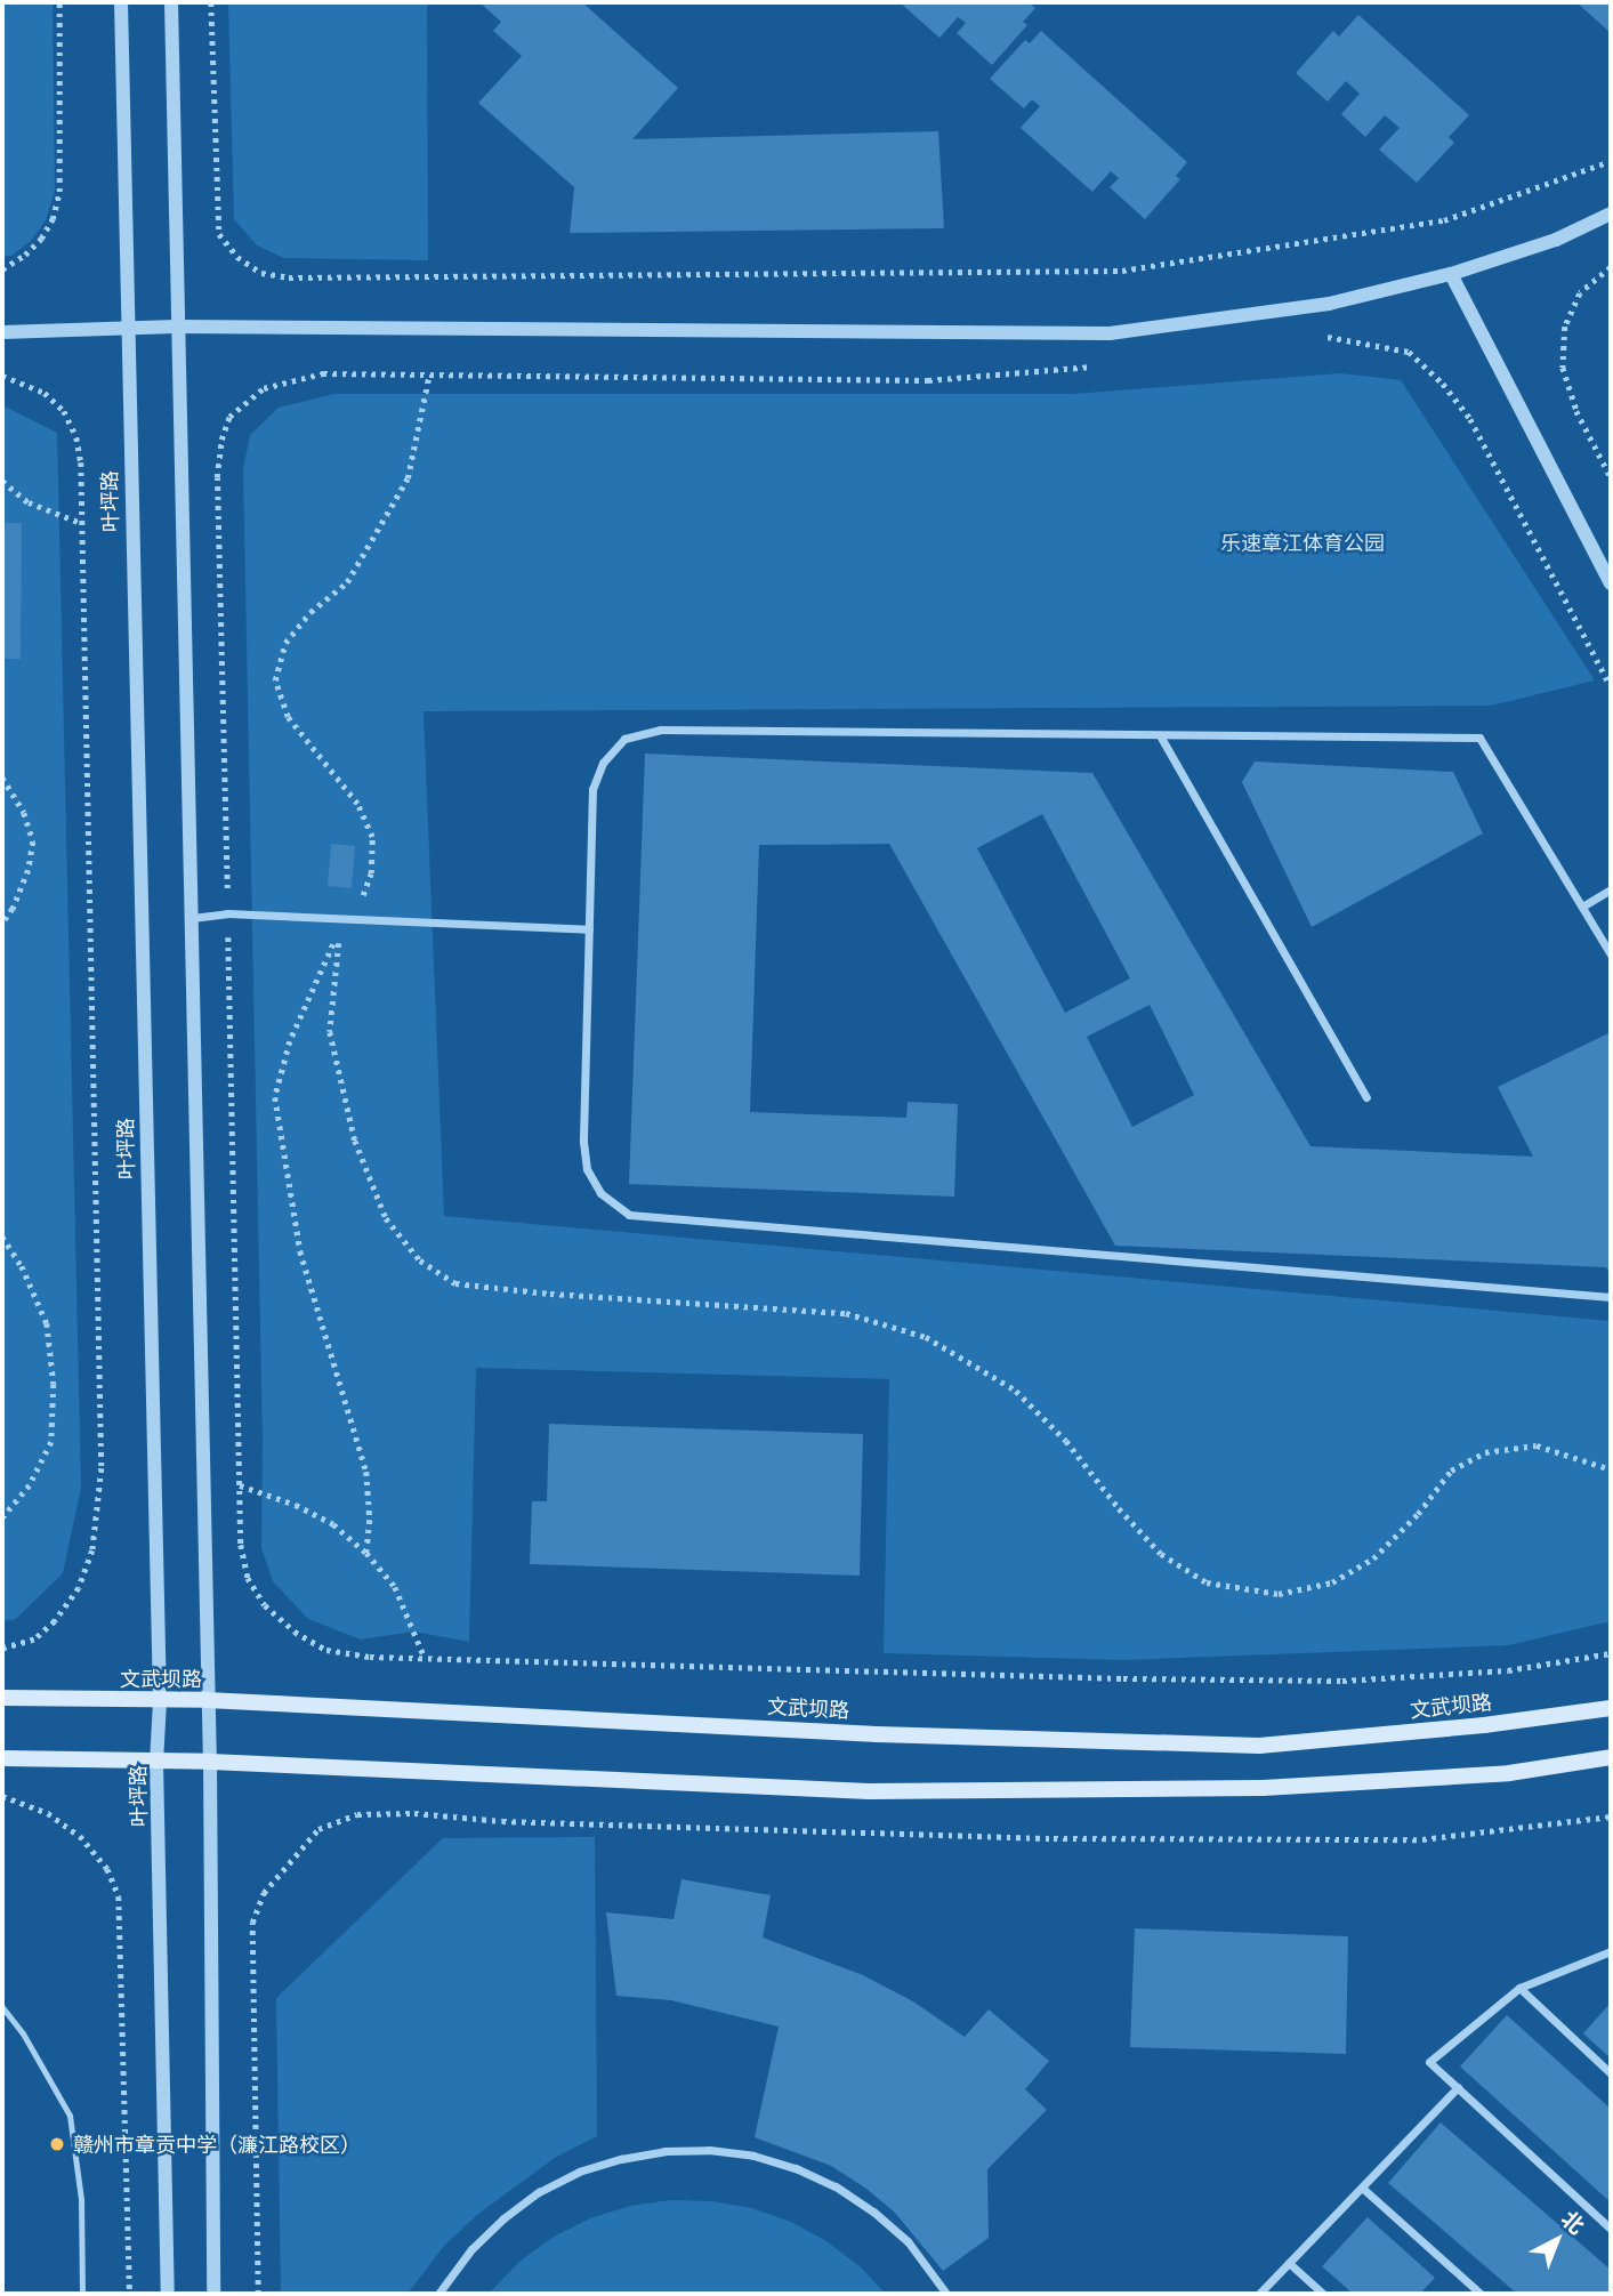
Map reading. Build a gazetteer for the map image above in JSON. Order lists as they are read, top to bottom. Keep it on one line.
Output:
{"streets":{"main road":["文武坝路"],"street":["叶坪路"]},"crossings":[["叶坪路","文武坝路"]],"parks":["乐速章江体育公园"],"places":["赣州市章贡中学（濂江路校区）"],"north":"top right"}
